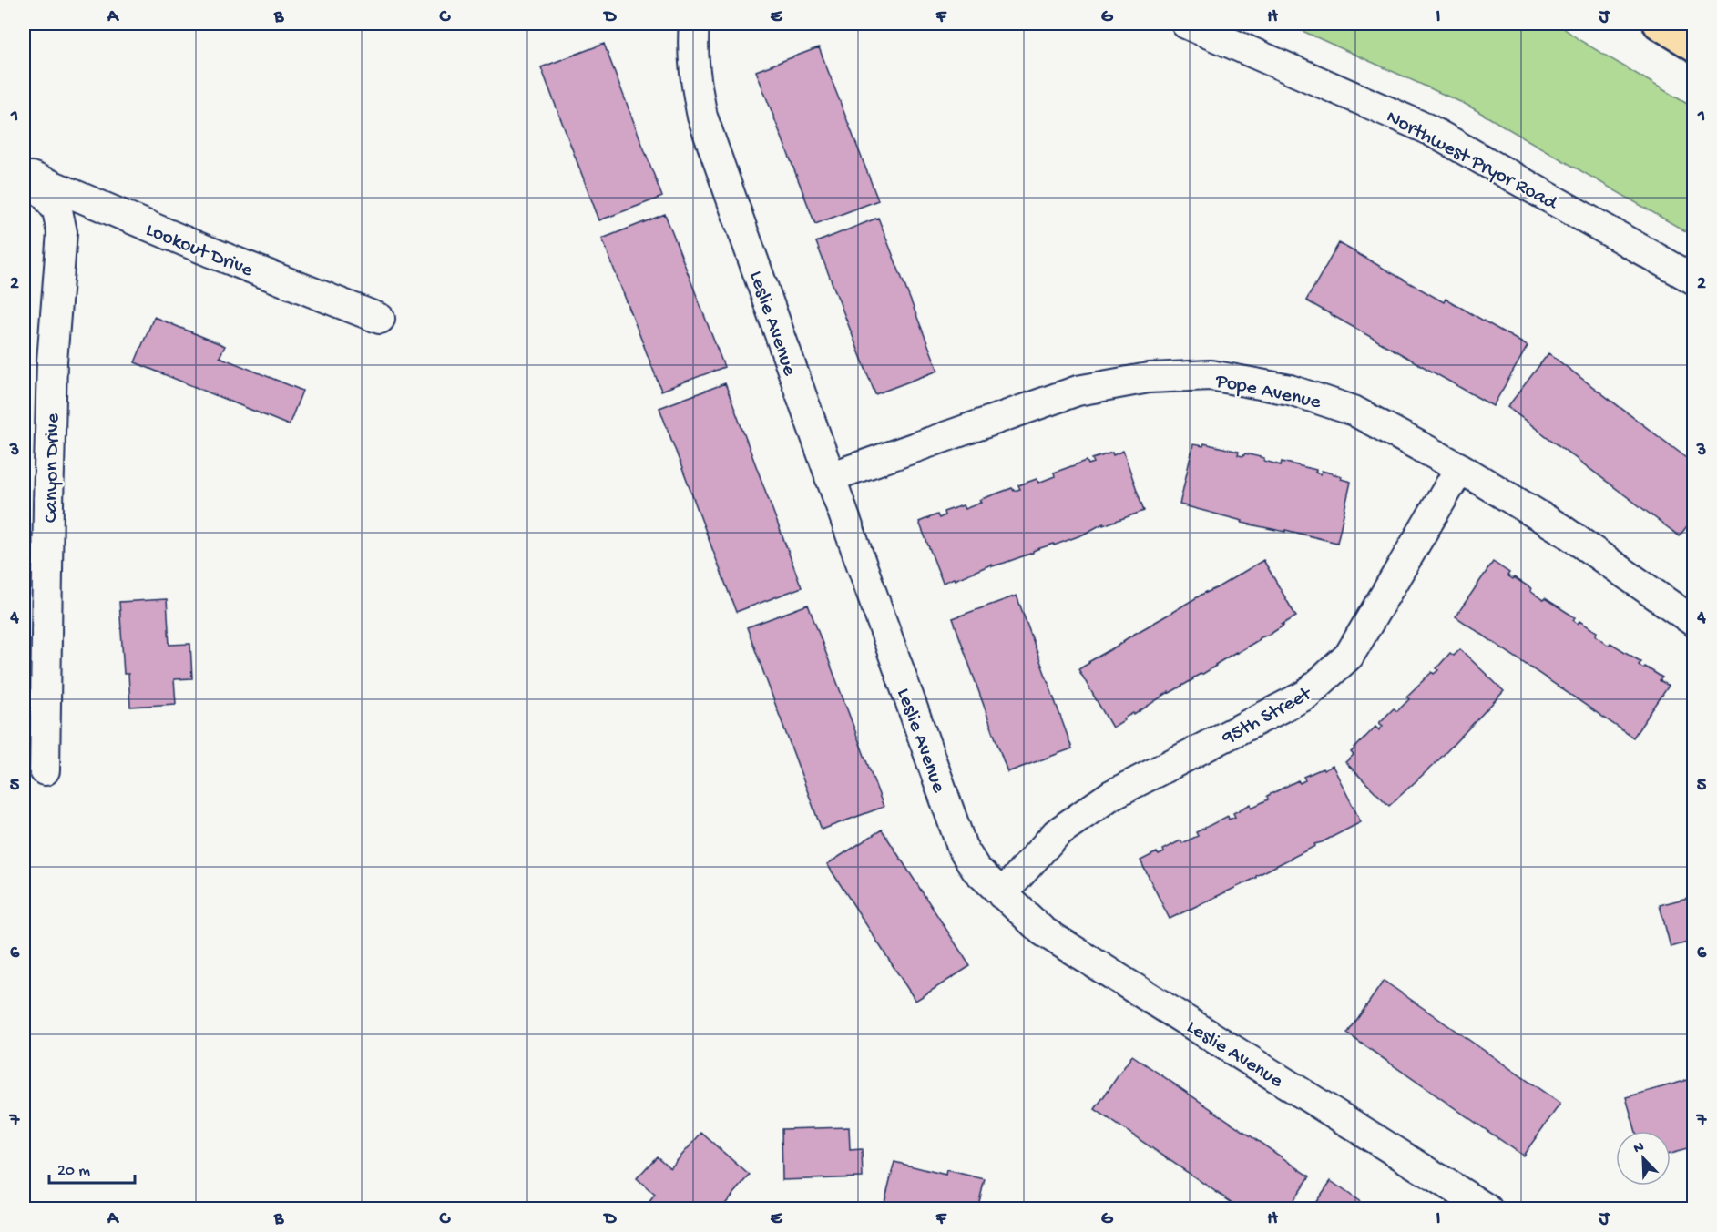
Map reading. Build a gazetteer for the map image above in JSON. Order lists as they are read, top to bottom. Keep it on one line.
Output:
{"streets":{"street":["Northwest Pryor Road","Lookout Drive","Leslie Avenue","Pope Avenue","Canyon Drive","95th Street"]},"crossings":[["Lookout Drive","Canyon Drive"],["Leslie Avenue","Pope Avenue"],["Leslie Avenue","95th Street"],["Pope Avenue","95th Street"]],"scale_bar":"20 m","north":"top left","grid":{"columns":["A","B","C","D","E","F","G","H","I","J"],"rows":["1","2","3","4","5","6","7"]}}
